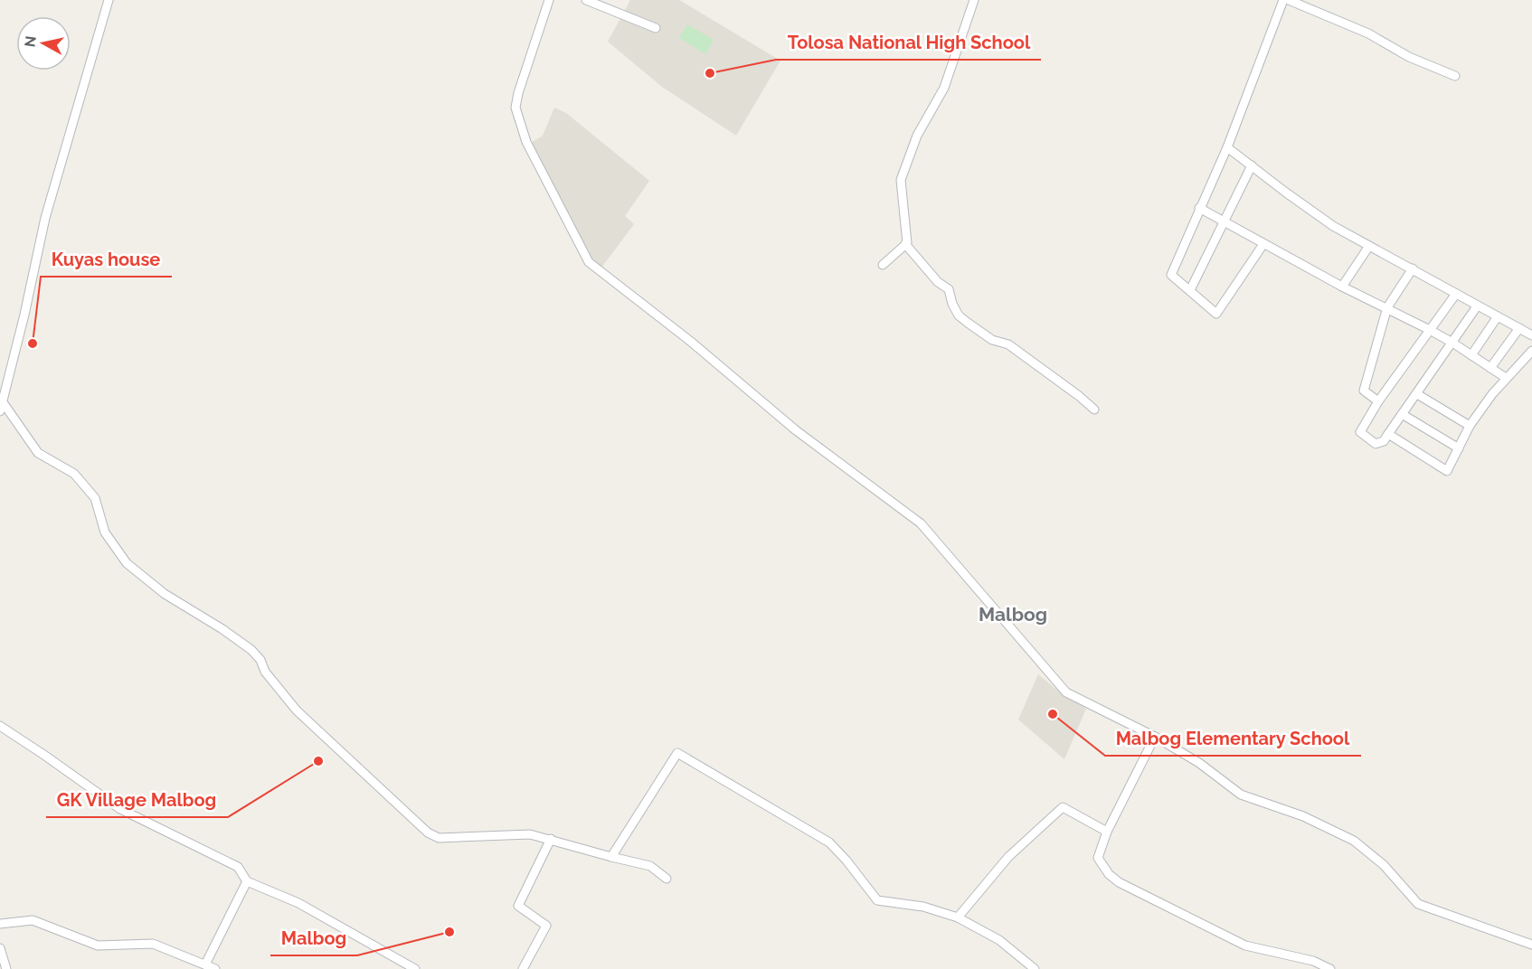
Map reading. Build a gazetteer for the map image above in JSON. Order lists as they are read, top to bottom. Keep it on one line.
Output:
{"districts":["Malbog"],"places":["Tolosa National High School","Kuyas house","Malbog Elementary School","GK Village Malbog","Malbog"],"north":"left"}
